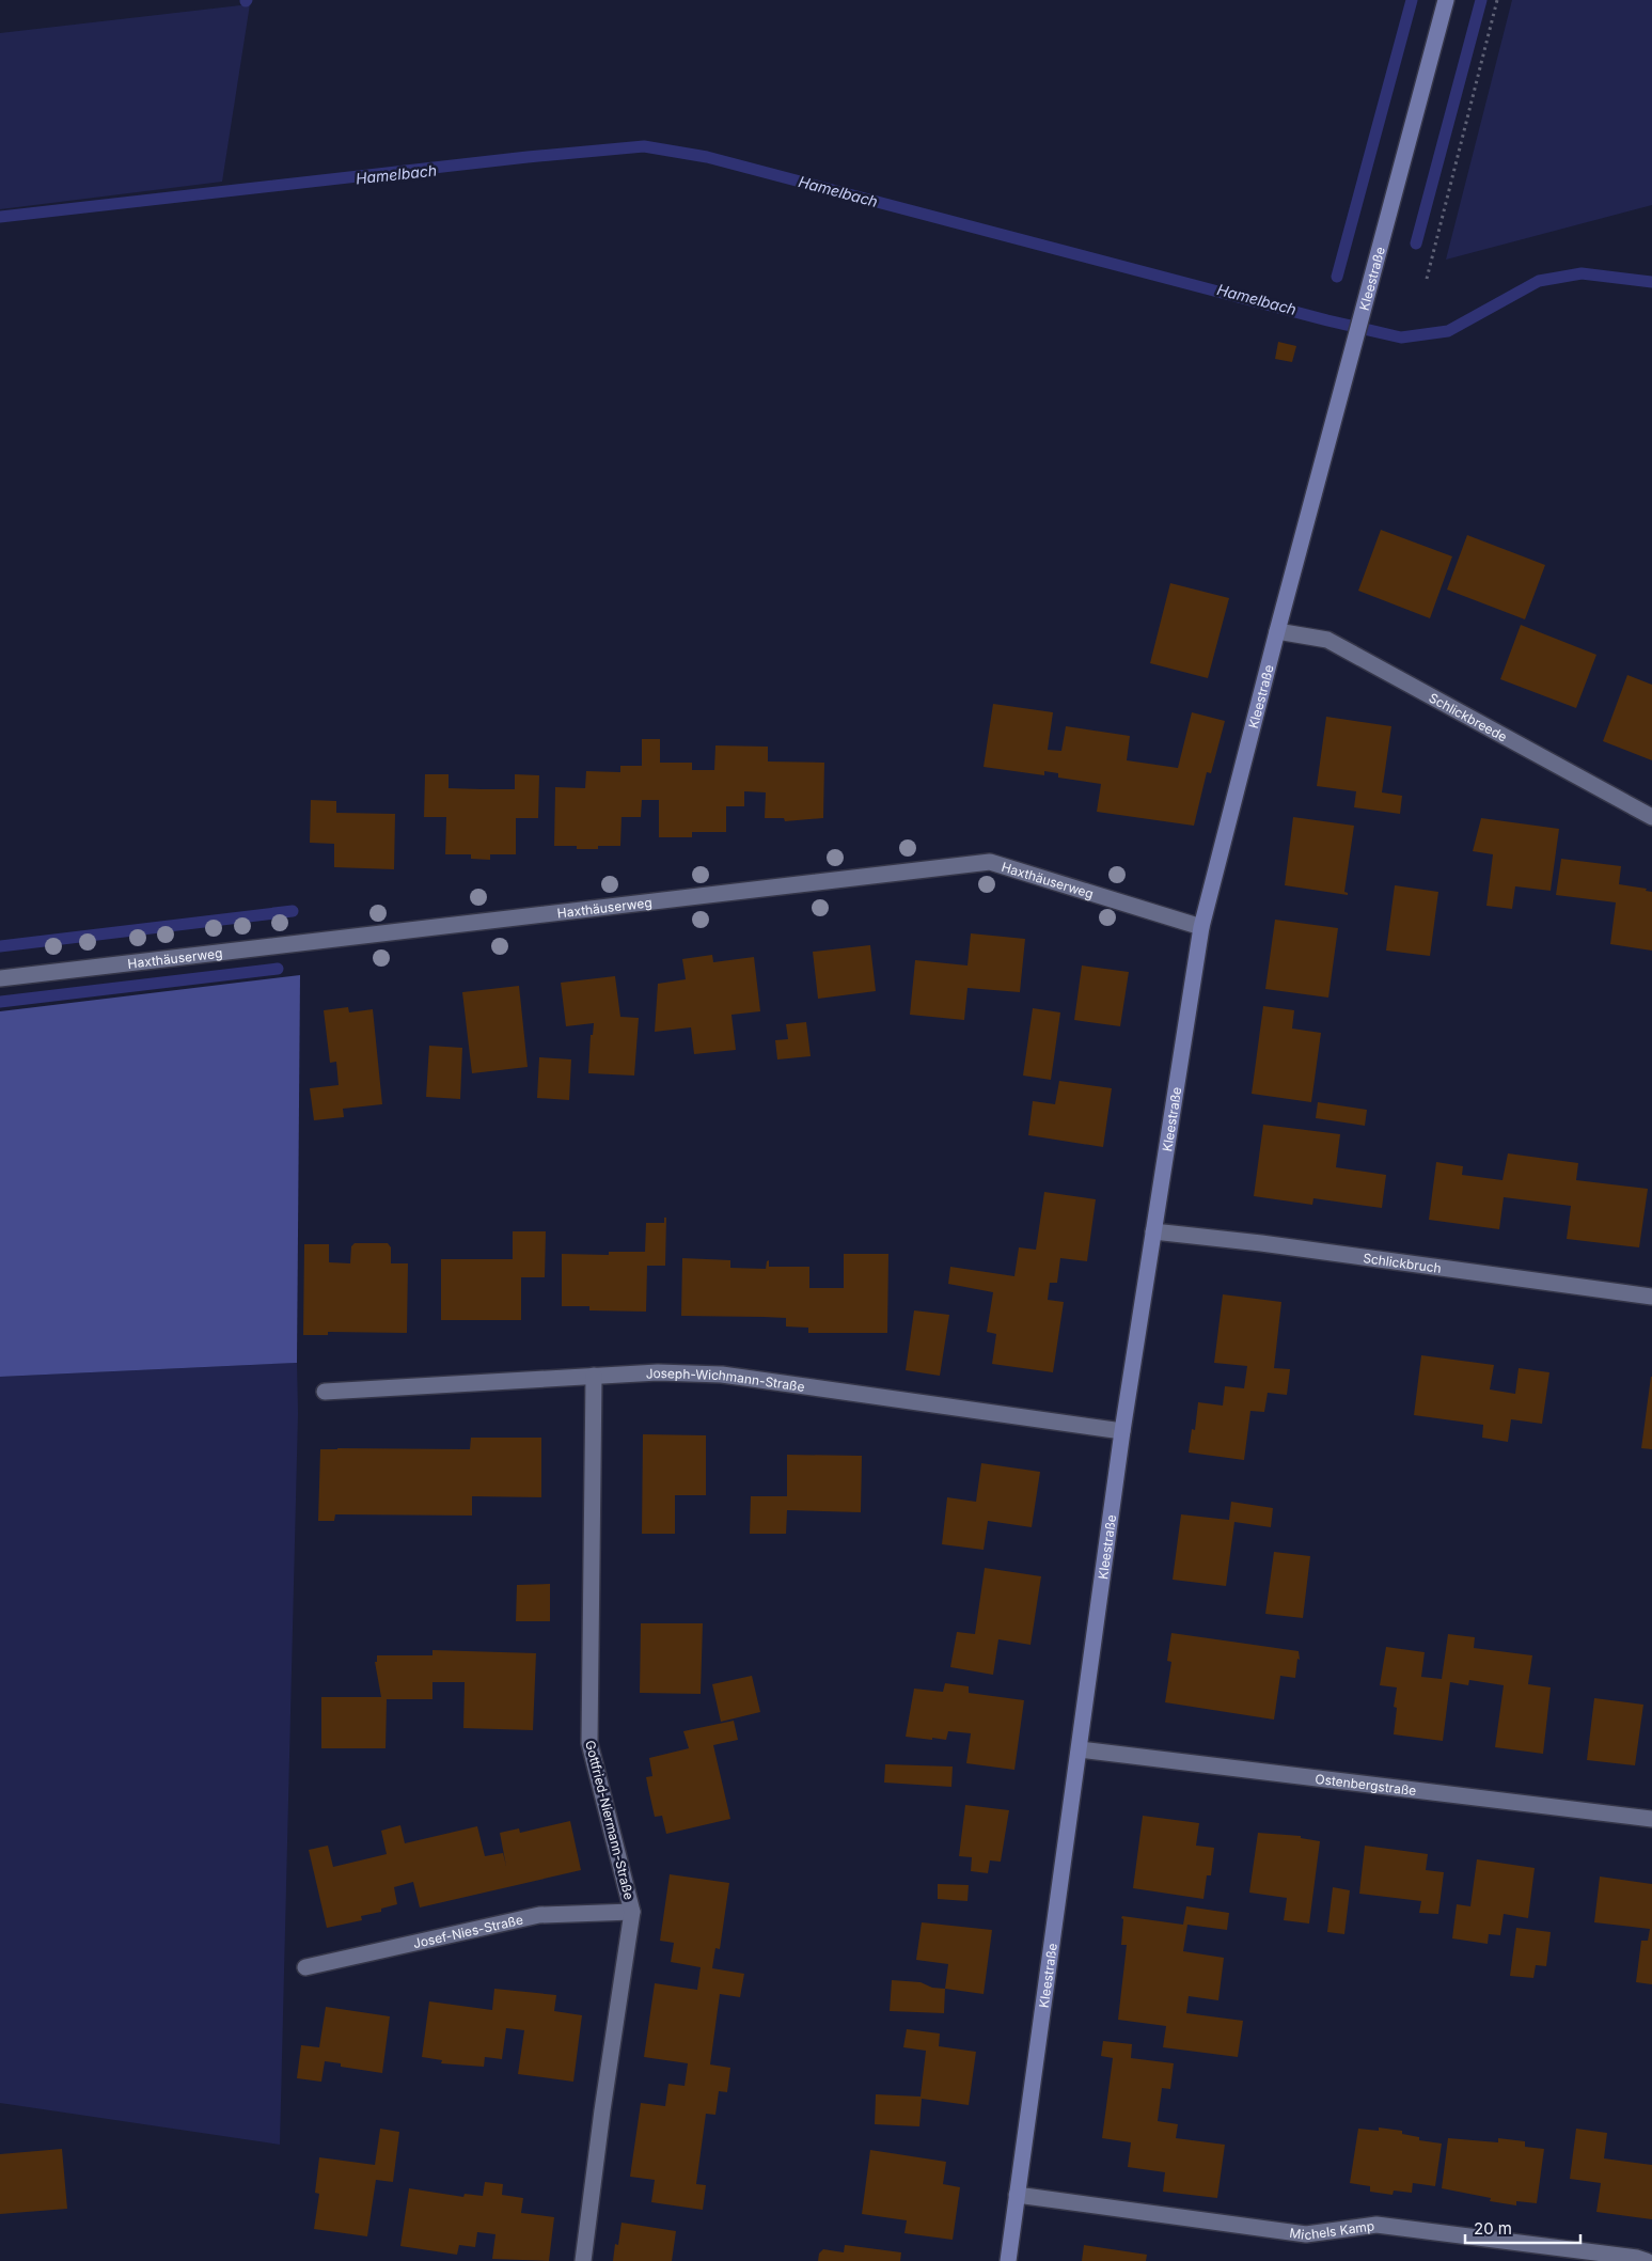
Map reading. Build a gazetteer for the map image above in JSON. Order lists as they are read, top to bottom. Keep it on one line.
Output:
{"streets":{"street":["Kleestraße","Schlickbreede","Haxthäuserweg","Schlickbruch","Joseph-Wichmann-Straße","Ostenbergstraße","Gottfried-Niermann-Straße","Josef-Nies-Straße","Michels Kamp"]},"crossings":[["Kleestraße","Schlickbreede"],["Kleestraße","Haxthäuserweg"],["Kleestraße","Schlickbruch"],["Kleestraße","Joseph-Wichmann-Straße"],["Kleestraße","Ostenbergstraße"],["Kleestraße","Michels Kamp"],["Joseph-Wichmann-Straße","Gottfried-Niermann-Straße"],["Gottfried-Niermann-Straße","Josef-Nies-Straße"]],"water":["Hamelbach"],"scale_bar":"20 m"}
